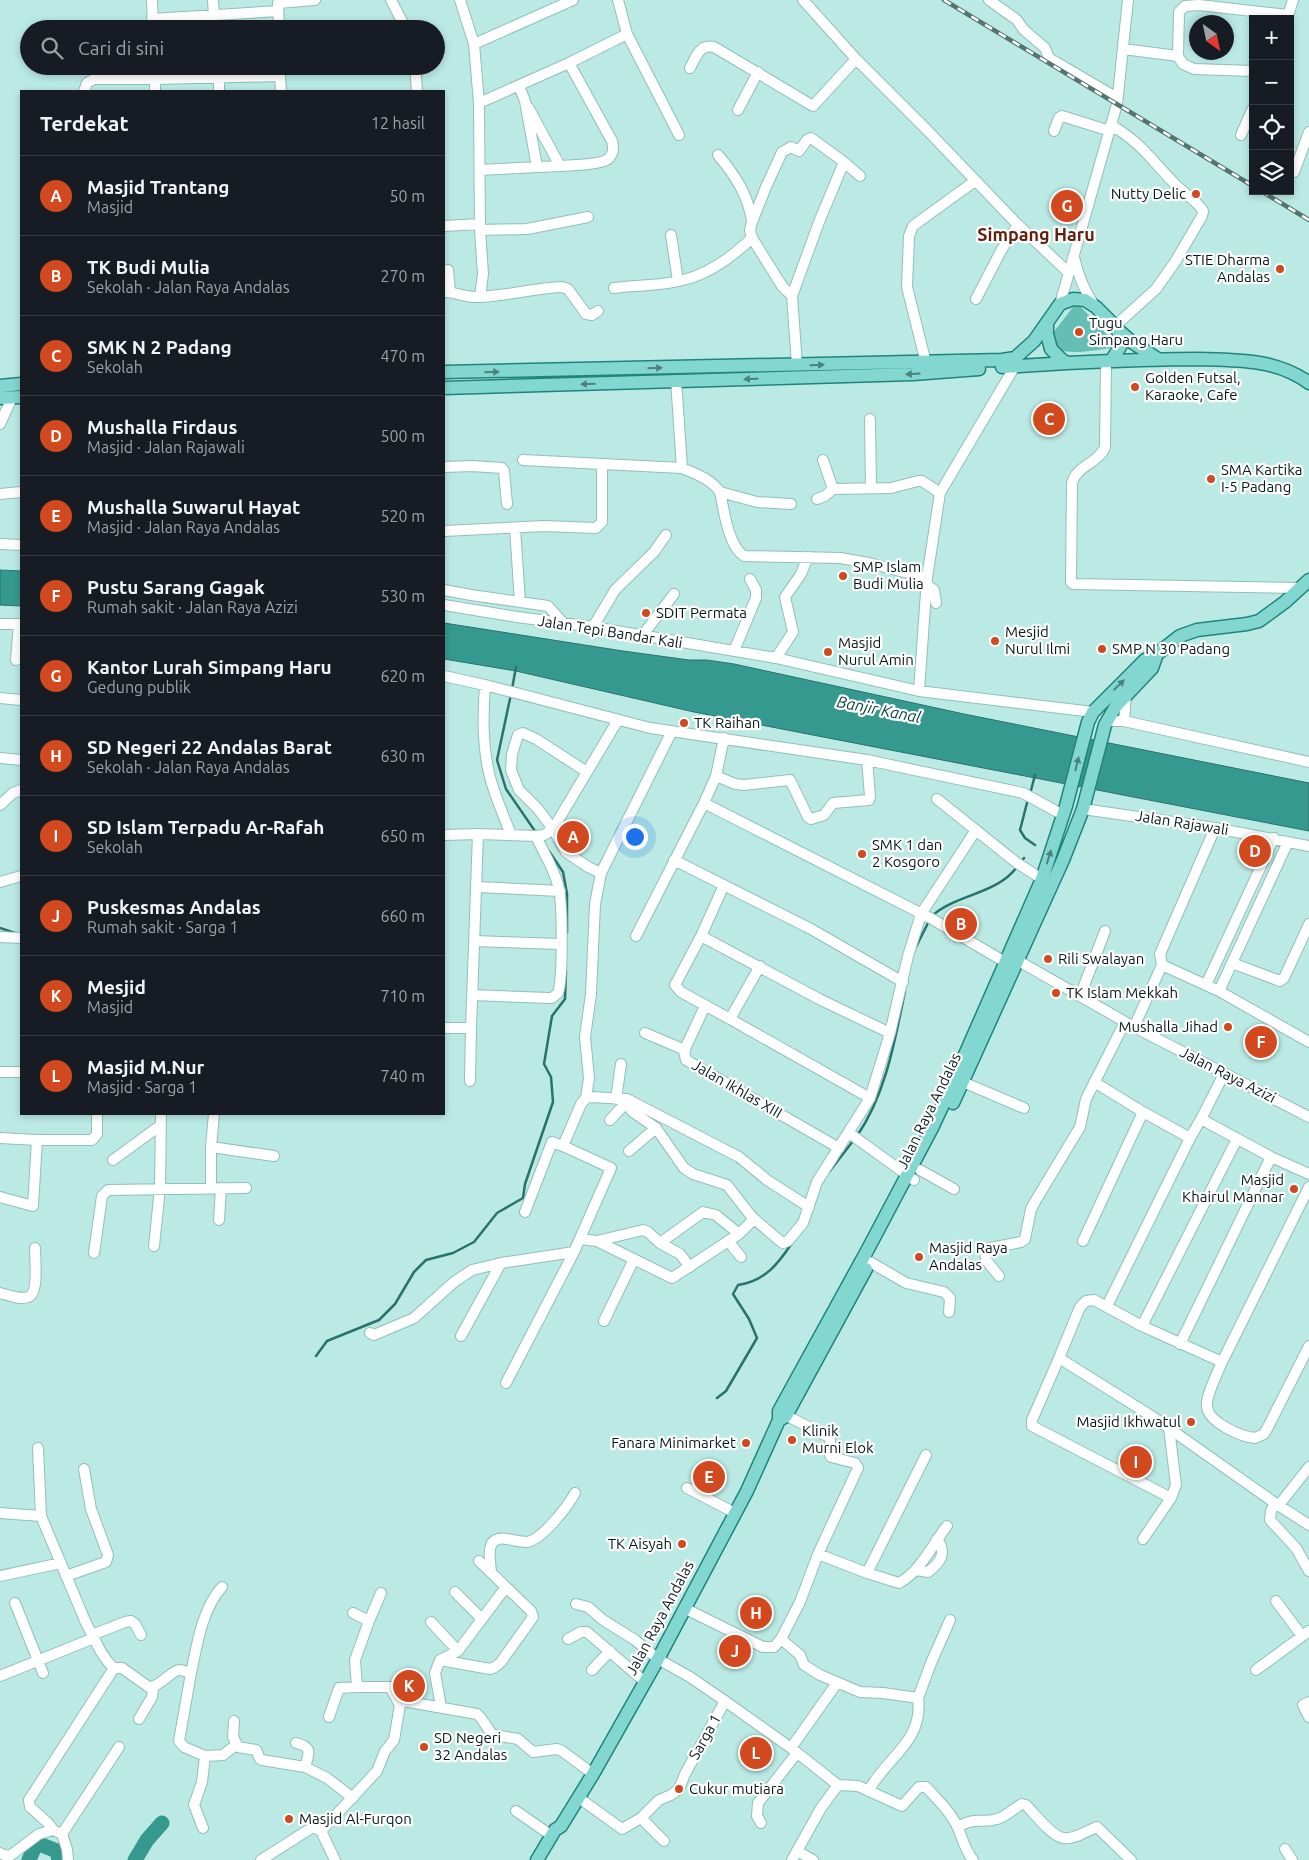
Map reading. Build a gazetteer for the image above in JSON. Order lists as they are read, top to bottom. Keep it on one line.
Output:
{"streets":{"main road":["Jalan Raya Andalas"],"street":["Jalan Tepi Bandar Kali","Jalan Rajawali","Jalan Raya Azizi","Jalan Ikhlas XIII","Sarga 1"]},"crossings":[["Jalan Tepi Bandar Kali","Jalan Raya Andalas"],["Jalan Rajawali","Jalan Raya Andalas"],["Jalan Raya Azizi","Jalan Raya Andalas"]],"districts":["Simpang Haru"],"water":["Banjir Kanal"],"places":["Nutty Delic","STIE Dharma Andalas","Tugu Simpang Haru","Golden Futsal, Karaoke, Cafe","SMA Kartika I-5 Padang","SMP Islam Budi Mulia","SDIT Permata","Mesjid Nurul Ilmi","SMP N 30 Padang","Masjid Nurul Amin","TK Raihan","SMK 1 dan 2 Kosgoro","Rili Swalayan","TK Islam Mekkah","Mushalla Jihad","Masjid Khairul Mannar","Masjid Raya Andalas","Masjid Ikhwatul","Klinik Murni Elok","Fanara Minimarket","TK Aisyah","SD Negeri 32 Andalas","Cukur mutiara","Masjid Al-Furqon"],"north":"bottom right","page":{"map_buttons":["+","−"],"search":"Cari di sini","heading":["Terdekat","12 hasil"],"list":[{"mark":"A","name":"Masjid Trantang","note":"Masjid","value":"50 m"},{"mark":"B","name":"TK Budi Mulia","note":"Sekolah · Jalan Raya Andalas","value":"270 m"},{"mark":"C","name":"SMK N 2 Padang","note":"Sekolah","value":"470 m"},{"mark":"D","name":"Mushalla Firdaus","note":"Masjid · Jalan Rajawali","value":"500 m"},{"mark":"E","name":"Mushalla Suwarul Hayat","note":"Masjid · Jalan Raya Andalas","value":"520 m"},{"mark":"F","name":"Pustu Sarang Gagak","note":"Rumah sakit · Jalan Raya Azizi","value":"530 m"},{"mark":"G","name":"Kantor Lurah Simpang Haru","note":"Gedung publik","value":"620 m"},{"mark":"H","name":"SD Negeri 22 Andalas Barat","note":"Sekolah · Jalan Raya Andalas","value":"630 m"},{"mark":"I","name":"SD Islam Terpadu Ar-Rafah","note":"Sekolah","value":"650 m"},{"mark":"J","name":"Puskesmas Andalas","note":"Rumah sakit · Sarga 1","value":"660 m"},{"mark":"K","name":"Mesjid","note":"Masjid","value":"710 m"},{"mark":"L","name":"Masjid M.Nur","note":"Masjid · Sarga 1","value":"740 m"}],"pins":["G","C","A","D","B","F","I","E","H","J","K","L"]}}
